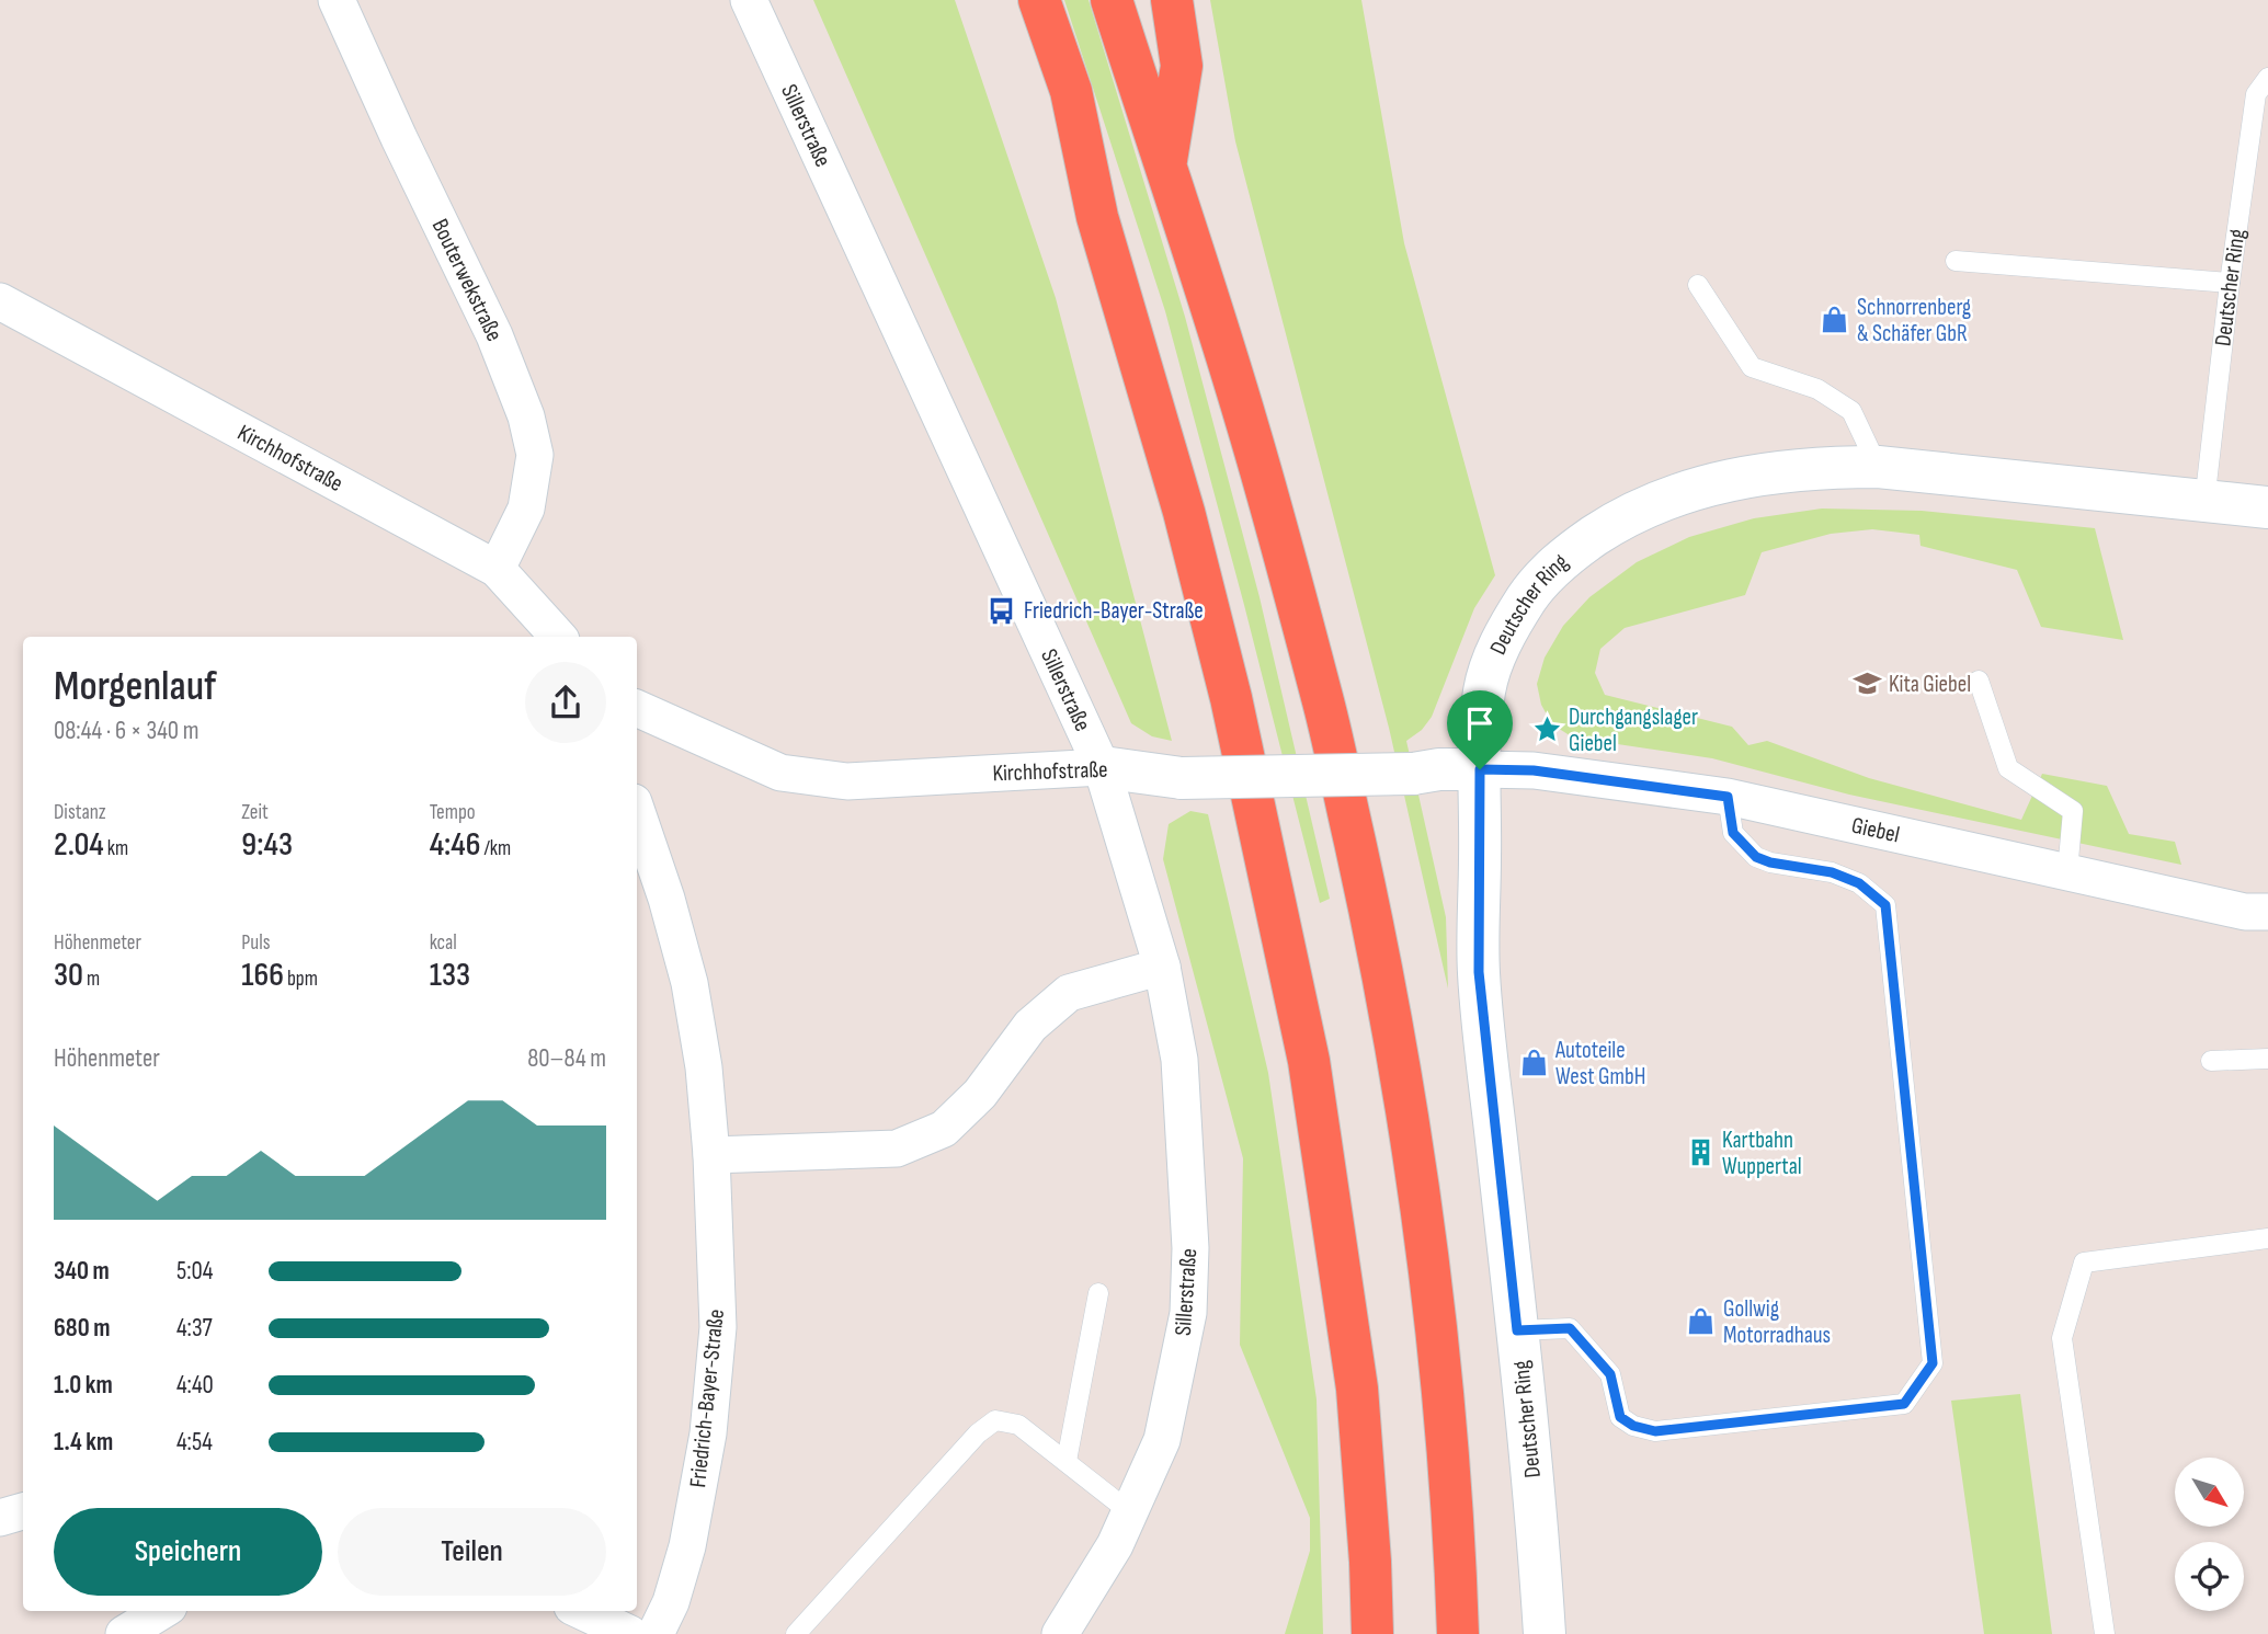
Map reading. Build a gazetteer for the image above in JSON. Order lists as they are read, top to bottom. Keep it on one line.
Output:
{"streets":{"street":["Sillerstraße","Bouterwekstraße","Deutscher Ring","Kirchhofstraße","Giebel","Friedrich-Bayer-Straße"]},"crossings":[["Sillerstraße","Kirchhofstraße"],["Bouterwekstraße","Kirchhofstraße"],["Deutscher Ring","Kirchhofstraße"],["Deutscher Ring","Giebel"],["Kirchhofstraße","Giebel"]],"places":{"shop":["Schnorrenberg & Schäfer GbR","Autoteile West GmbH","Gollwig Motorradhaus"],"bus stop":["Friedrich-Bayer-Straße"],"school or university":["Kita Giebel"],"place":["Durchgangslager Giebel"],"building":["Kartbahn Wuppertal"]},"north":"bottom right","page":{"heading":["Morgenlauf","08:44 · 6 × 340 m"],"stats":[["Distanz","2.04 km"],["Zeit","9:43"],["Tempo","4:46 /km"],["Höhenmeter","30 m"],["Puls","166 bpm"],["kcal","133"]],"chart":["Höhenmeter","80–84 m"],"list":[{"name":"340 m","note":"5:04"},{"name":"680 m","note":"4:37"},{"name":"1.0 km","note":"4:40"},{"name":"1.4 km","note":"4:54"}],"buttons":["Speichern","Teilen"]}}
